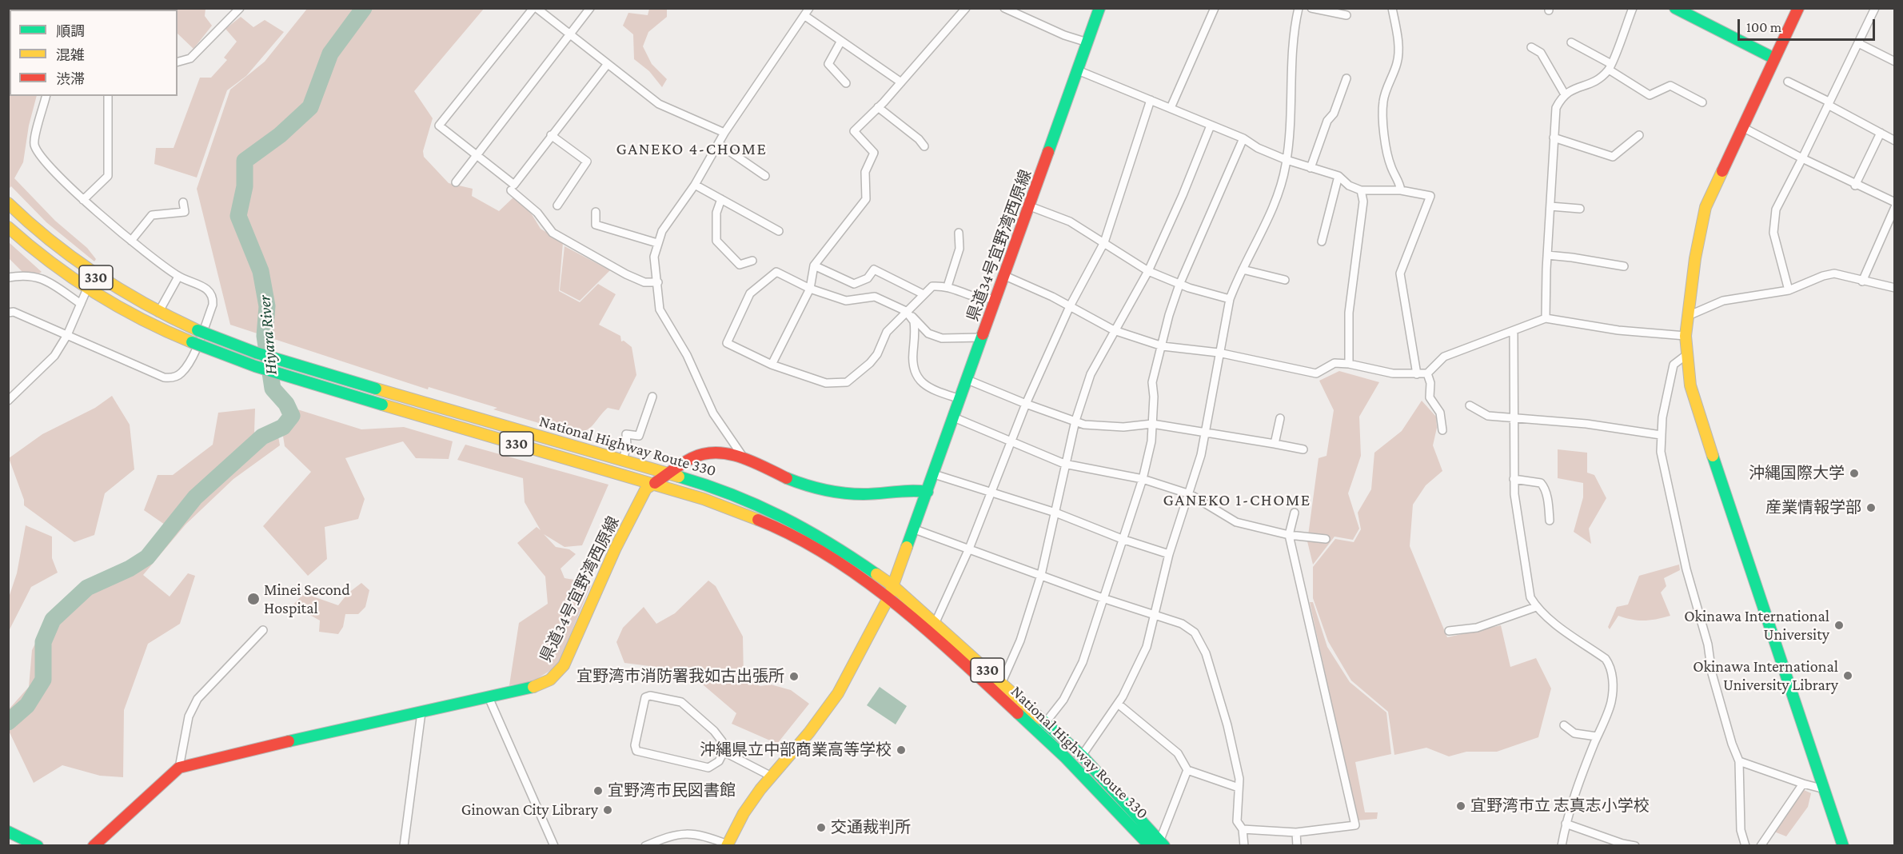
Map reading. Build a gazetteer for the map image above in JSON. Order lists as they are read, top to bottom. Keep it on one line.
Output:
{"streets":{"main road":["県道34号宜野湾西原線","330","National Highway Route 330"]},"crossings":[["県道34号宜野湾西原線","National Highway Route 330"]],"districts":["GANEKO 4-CHOME","GANEKO 1-CHOME"],"water":["Hiyara River"],"places":["沖縄国際大学","産業情報学部","Minei Second Hospital","Okinawa International University","Okinawa International University Library","宜野湾市消防署我如古出張所","沖縄県立中部商業高等学校","宜野湾市民図書館","宜野湾市立 志真志小学校","Ginowan City Library","交通裁判所"],"legend":["順調","混雑","渋滞"],"scale_bar":"100 m"}
